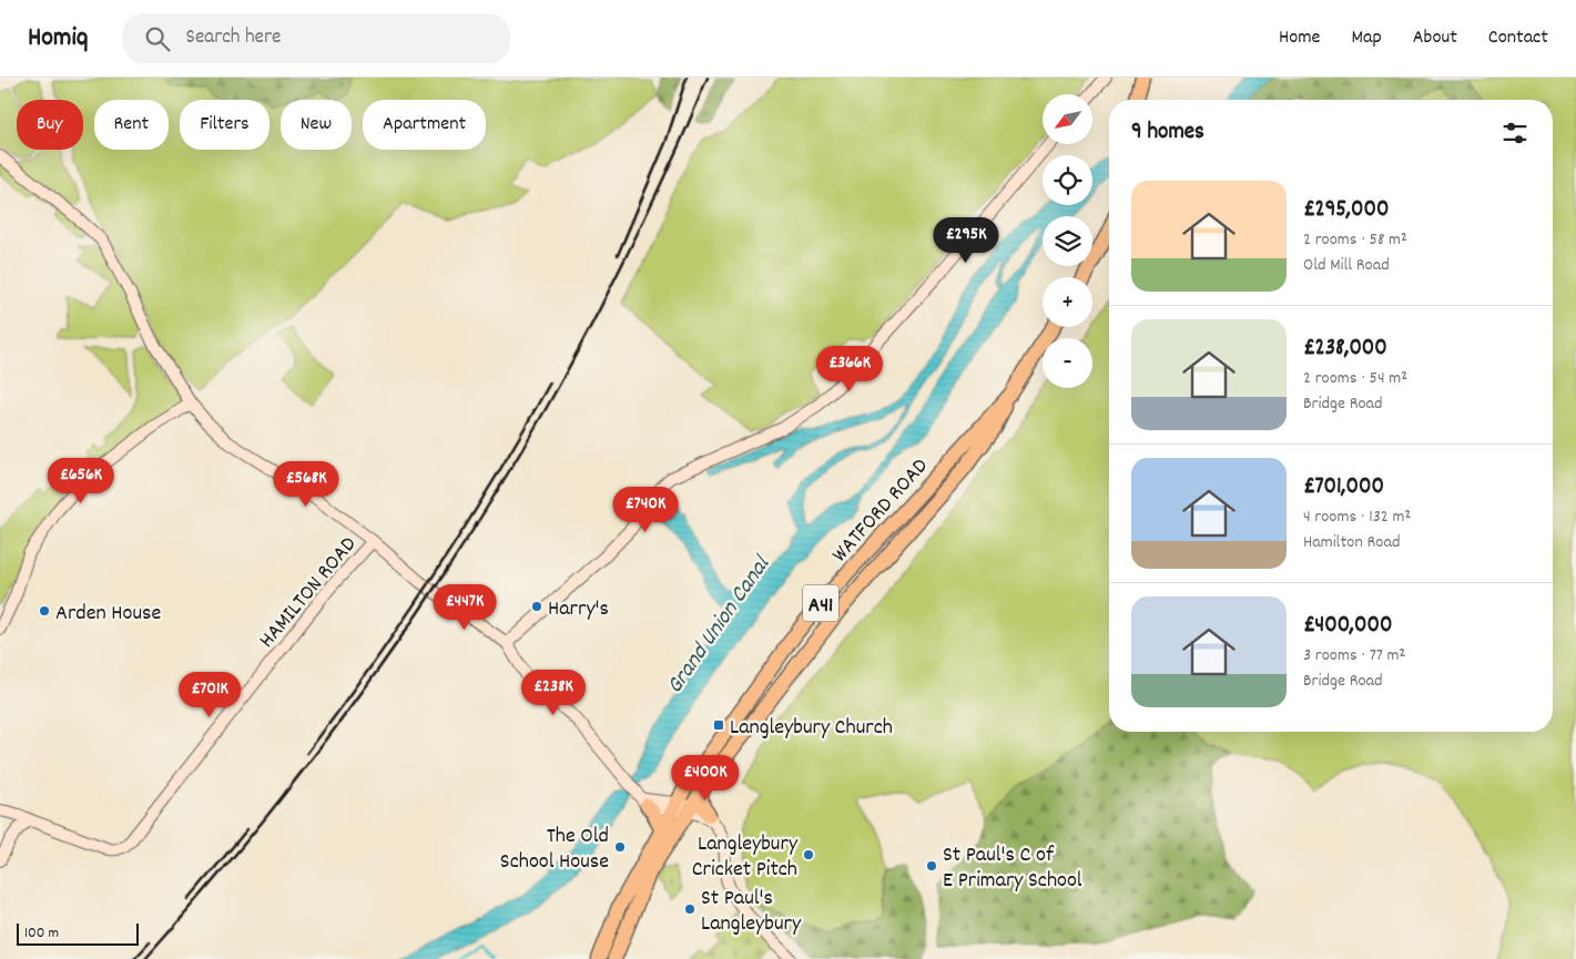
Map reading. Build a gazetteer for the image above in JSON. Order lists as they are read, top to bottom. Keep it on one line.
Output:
{"streets":{"highway":["WATFORD ROAD","A41"],"street":["HAMILTON ROAD"]},"water":["Grand Union Canal"],"places":{"other":["Harry's","Arden House","The Old School House","Langleybury Cricket Pitch","St Paul's C of E Primary School","St Paul's Langleybury"],"transit":["Langleybury Church"]},"scale_bar":"100 m","north":"bottom left","page":{"header":"Homiq","search":"Search here","nav":["Home","Map","About","Contact"],"map_buttons":["+","−"],"chip":["Buy","Rent","Filters","New","Apartment"],"heading":"9 homes","list":[{"name":"£295,000","note":"2 rooms · 58 m² · Old Mill Road"},{"name":"£238,000","note":"2 rooms · 54 m² · Bridge Road"},{"name":"£701,000","note":"4 rooms · 132 m² · Hamilton Road"},{"name":"£400,000","note":"3 rooms · 77 m² · Bridge Road"}],"price":["£295K","£366K","£656K","£568K","£740K","£447K","£238K","£701K","£400K"],"scale":"100 m"}}
